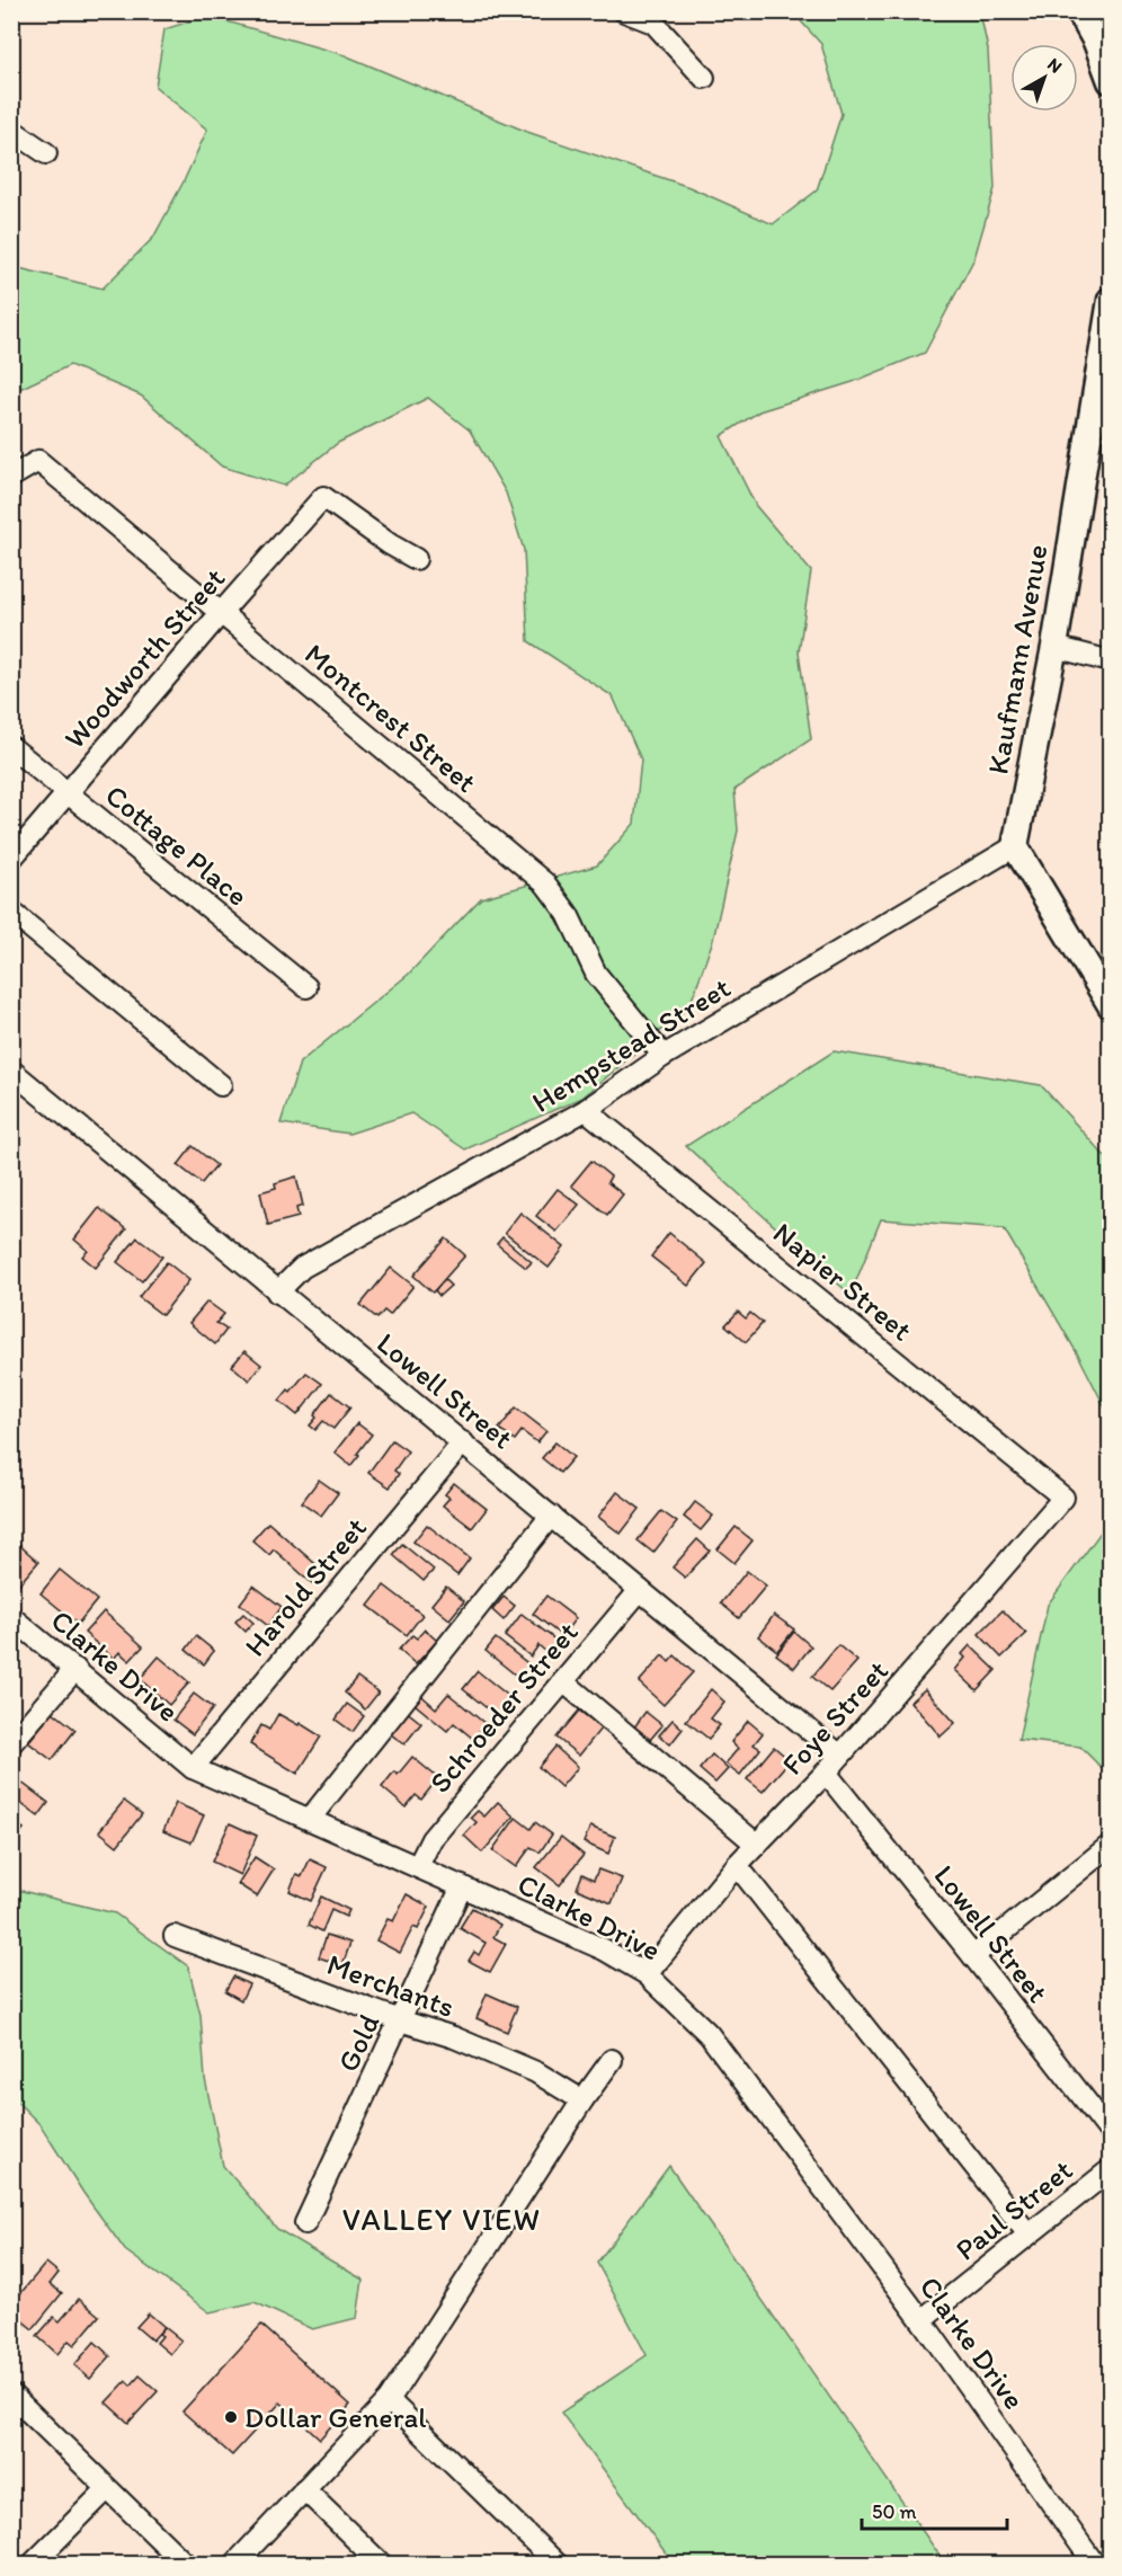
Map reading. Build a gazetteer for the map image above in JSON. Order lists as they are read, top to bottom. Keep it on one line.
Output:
{"streets":{"main road":["Kaufmann Avenue"],"street":["Woodworth Street","Montcrest Street","Cottage Place","Hempstead Street","Napier Street","Lowell Street","Harold Street","Clarke Drive","Schroeder Street","Foye Street","Merchants","Gold","Paul Street"]},"crossings":[["Woodworth Street","Montcrest Street"],["Woodworth Street","Cottage Place"],["Kaufmann Avenue","Hempstead Street"],["Montcrest Street","Hempstead Street"],["Hempstead Street","Napier Street"],["Hempstead Street","Lowell Street"],["Napier Street","Foye Street"],["Lowell Street","Harold Street"],["Lowell Street","Schroeder Street"],["Lowell Street","Foye Street"],["Harold Street","Clarke Drive"],["Clarke Drive","Schroeder Street"],["Clarke Drive","Foye Street"],["Clarke Drive","Gold"],["Clarke Drive","Paul Street"],["Merchants","Gold"]],"districts":["VALLEY VIEW"],"places":["Dollar General"],"scale_bar":"50 m","north":"top right"}
